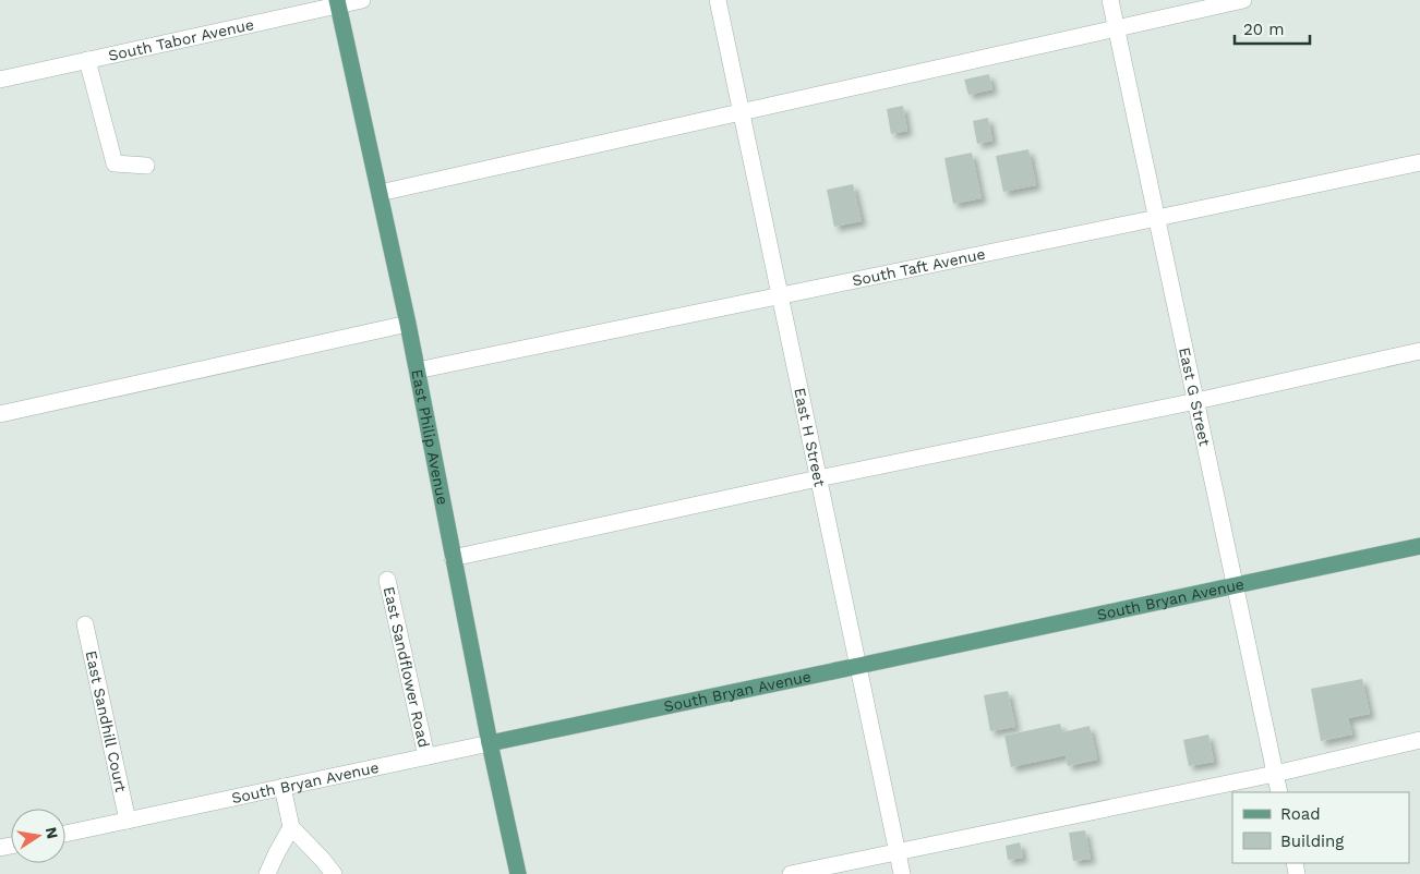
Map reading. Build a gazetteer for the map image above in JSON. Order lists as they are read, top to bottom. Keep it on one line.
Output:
{"streets":{"main road":["East Philip Avenue","South Bryan Avenue"],"street":["South Tabor Avenue","South Taft Avenue","East G Street","East H Street","East Sandflower Road","East Sandhill Court"]},"crossings":[["South Tabor Avenue","East Philip Avenue"],["South Taft Avenue","East G Street"],["South Taft Avenue","East Philip Avenue"],["South Taft Avenue","East H Street"],["East G Street","South Bryan Avenue"],["East Philip Avenue","South Bryan Avenue"],["East H Street","South Bryan Avenue"],["South Bryan Avenue","East Sandflower Road"],["South Bryan Avenue","East Sandhill Court"]],"legend":["Road","Building"],"scale_bar":"20 m","north":"right"}
